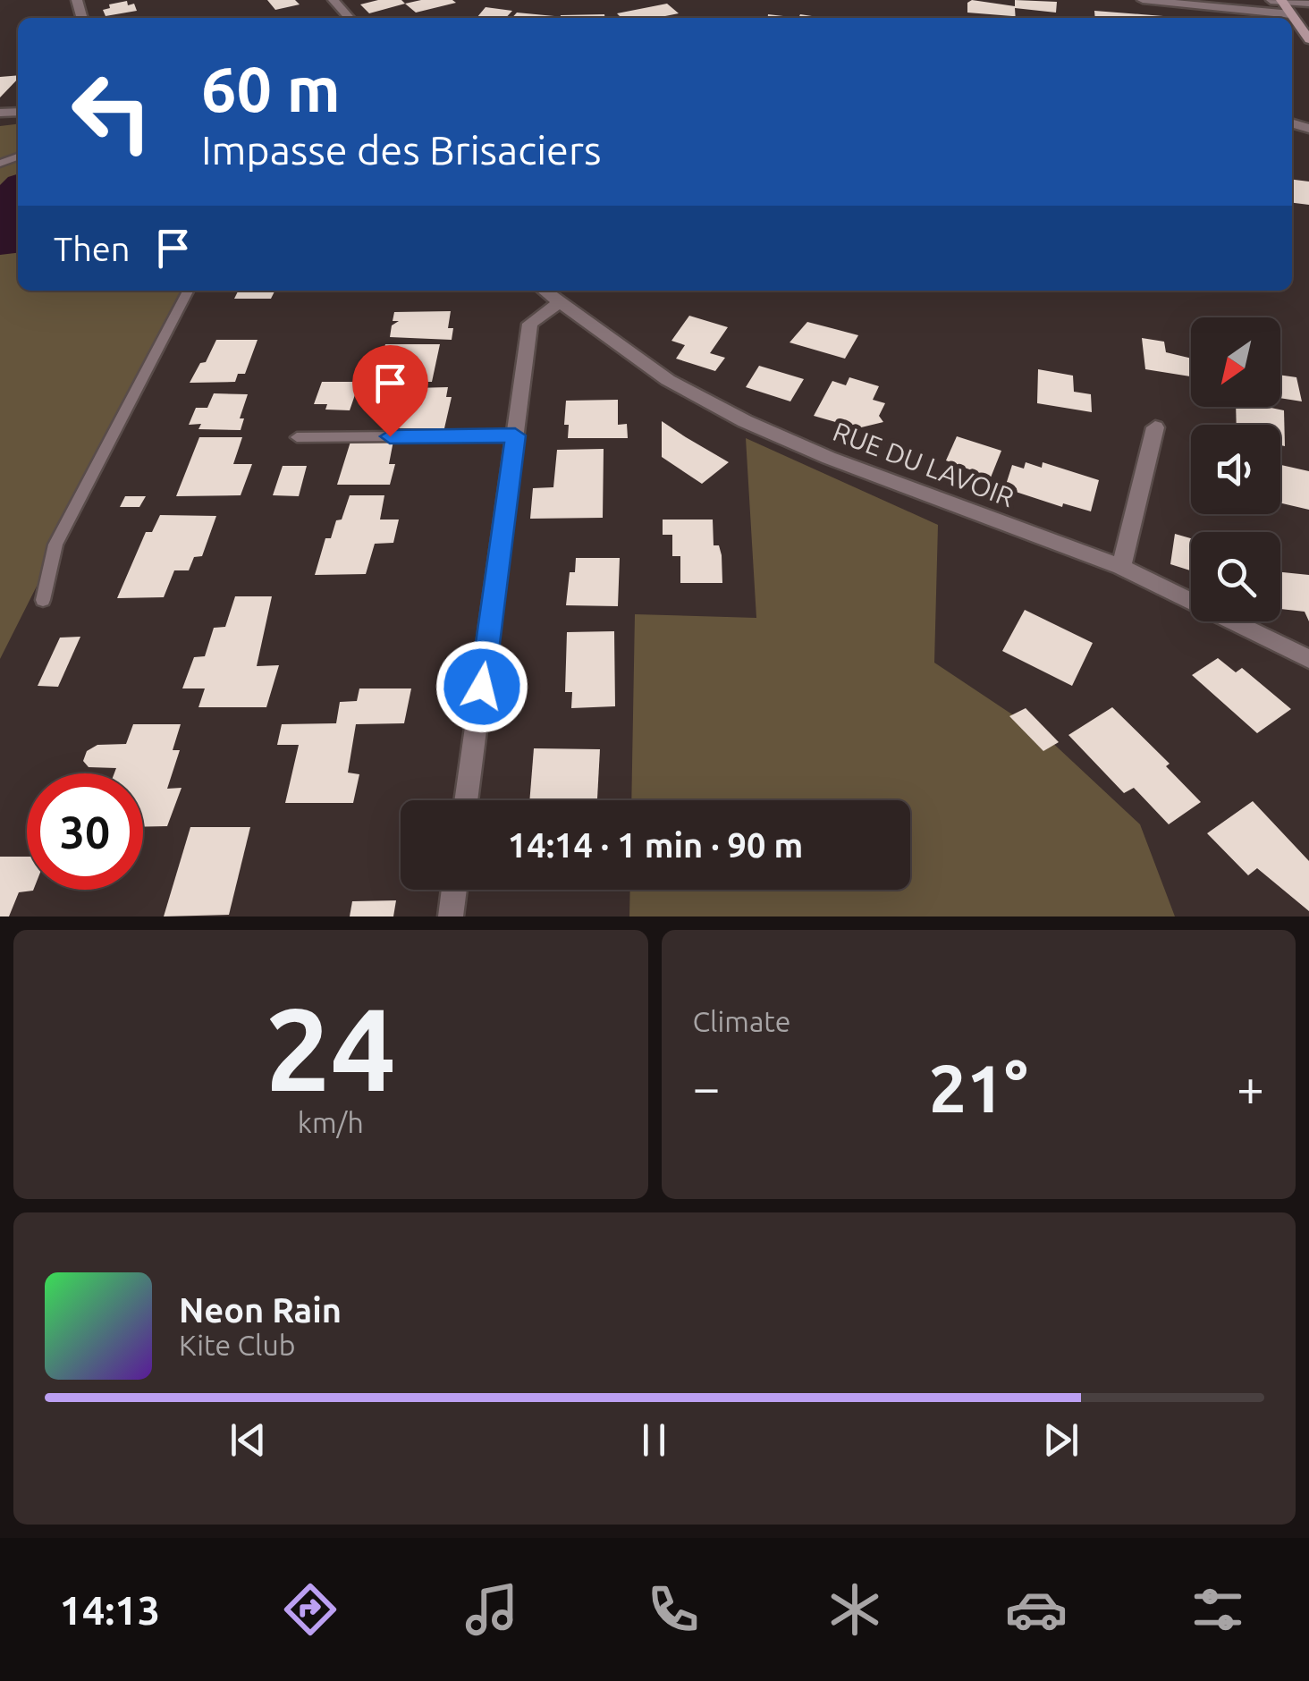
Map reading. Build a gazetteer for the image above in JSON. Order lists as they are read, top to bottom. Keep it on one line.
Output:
{"streets":{"street":["RUE DU LAVOIR"]},"north":"bottom left","page":{"turn":["60 m","Impasse des Brisaciers"],"then":"Then","limit":"30","trip":"14:14 · 1 min · 90 m","tile":[["24","km/h"],"Climate"],"heat":["−","21°","+"],"song":["Neon Rain","Kite Club"],"tabs":"14:13"}}
